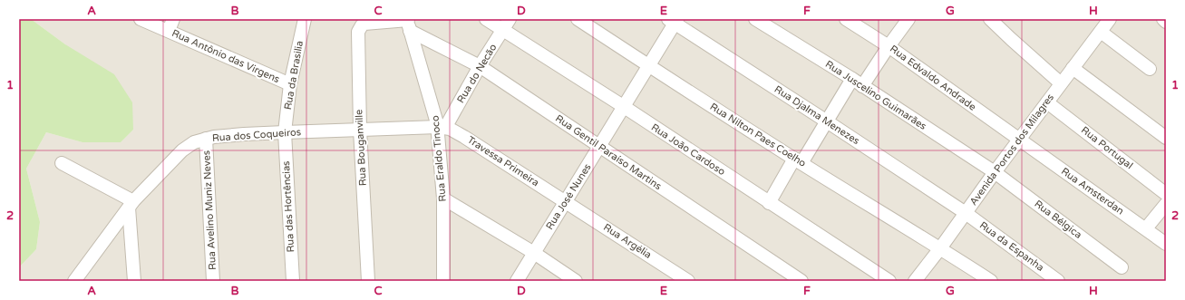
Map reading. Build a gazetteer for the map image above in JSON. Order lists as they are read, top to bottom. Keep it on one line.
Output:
{"streets":{"street":["Rua Antônio das Virgens","Rua do Necão","Rua da Brasilia","Rua Edvaldo Andrade","Rua Juscelino Guimarães","Rua Djalma Menezes","Rua dos Coqueiros","Rua Nilton Paes Coelho","Rua Bouganville","Rua Portugal","Rua João Cardoso","Avenida Portos dos Milagres","Rua Gentil Paraíso Martins","Rua Eraldo Tinoco","Travessa Primeira","Rua Amsterdan","Rua José Nunes","Rua das Hortências","Rua Avelino Muniz Neves","Rua Bélgica","Rua Argélia","Rua da Espanha"]},"crossings":[["Rua Antônio das Virgens","Rua da Brasilia"],["Rua do Necão","Rua dos Coqueiros"],["Rua do Necão","Rua João Cardoso"],["Rua do Necão","Rua Gentil Paraíso Martins"],["Rua do Necão","Rua Eraldo Tinoco"],["Rua do Necão","Travessa Primeira"],["Rua da Brasilia","Rua dos Coqueiros"],["Rua da Brasilia","Rua das Hortências"],["Rua Edvaldo Andrade","Avenida Portos dos Milagres"],["Rua Edvaldo Andrade","Rua Amsterdan"],["Rua Juscelino Guimarães","Avenida Portos dos Milagres"],["Rua Juscelino Guimarães","Rua Bélgica"],["Rua Djalma Menezes","Avenida Portos dos Milagres"],["Rua Djalma Menezes","Rua José Nunes"],["Rua Djalma Menezes","Rua da Espanha"],["Rua dos Coqueiros","Rua Bouganville"],["Rua dos Coqueiros","Rua Eraldo Tinoco"],["Rua dos Coqueiros","Travessa Primeira"],["Rua dos Coqueiros","Rua das Hortências"],["Rua dos Coqueiros","Rua Avelino Muniz Neves"],["Rua Nilton Paes Coelho","Avenida Portos dos Milagres"],["Rua Nilton Paes Coelho","Rua José Nunes"],["Rua Bouganville","Rua Gentil Paraíso Martins"],["Rua Bouganville","Rua Eraldo Tinoco"],["Rua Portugal","Avenida Portos dos Milagres"],["Rua João Cardoso","Rua José Nunes"],["Avenida Portos dos Milagres","Rua Amsterdan"],["Avenida Portos dos Milagres","Rua Bélgica"],["Avenida Portos dos Milagres","Rua da Espanha"],["Rua Gentil Paraíso Martins","Rua Eraldo Tinoco"],["Rua Gentil Paraíso Martins","Rua José Nunes"],["Rua Eraldo Tinoco","Travessa Primeira"],["Travessa Primeira","Rua José Nunes"],["Travessa Primeira","Rua Argélia"],["Rua José Nunes","Rua Argélia"]],"grid":{"columns":["A","B","C","D","E","F","G","H"],"rows":["1","2"]}}
